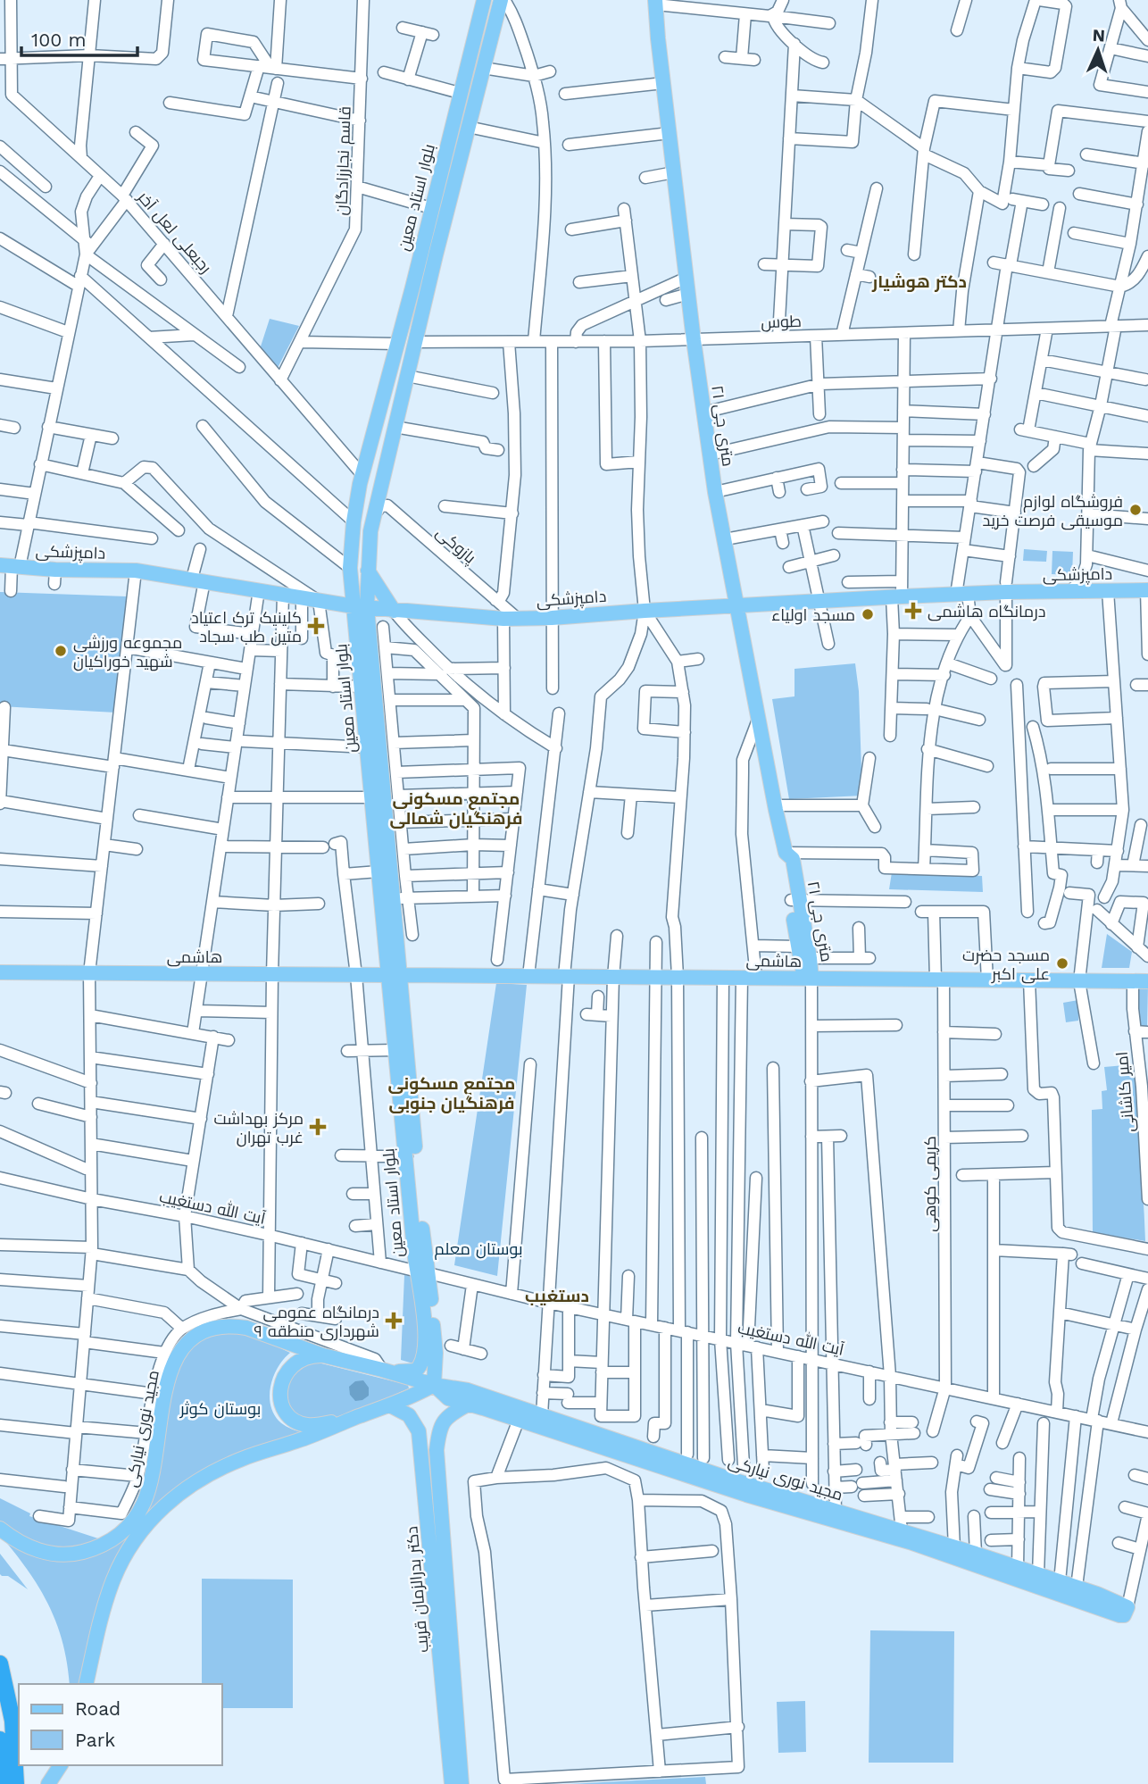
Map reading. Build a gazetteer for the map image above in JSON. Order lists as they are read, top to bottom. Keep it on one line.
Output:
{"streets":{"main road":["بلوار استاد معین","۲۱ متری جی","دامپزشکی","هاشمی","مجید نوری نیارکی","دکتر بدرالزمان قریب"],"street":["قاسم نجارزادگان","رجبعلی لعل آخر","طوس","پازوکی","امیر کاشانی","کریمی کوهی","آیت الله دستغیب"]},"crossings":[["قاسم نجارزادگان","رجبعلی لعل آخر"],["بلوار استاد معین","رجبعلی لعل آخر"],["بلوار استاد معین","طوس"],["بلوار استاد معین","پازوکی"],["بلوار استاد معین","دامپزشکی"],["بلوار استاد معین","هاشمی"],["بلوار استاد معین","آیت الله دستغیب"],["بلوار استاد معین","مجید نوری نیارکی"],["طوس","۲۱ متری جی"],["۲۱ متری جی","دامپزشکی"],["۲۱ متری جی","هاشمی"],["پازوکی","دامپزشکی"],["هاشمی","امیر کاشانی"],["هاشمی","کریمی کوهی"],["کریمی کوهی","آیت الله دستغیب"],["مجید نوری نیارکی","دکتر بدرالزمان قریب"]],"districts":["دکتر هوشیار","مجتمع مسکونی فرهنگیان شمالی","مجتمع مسکونی فرهنگیان جنوبی","دستغیب"],"parks":["بوستان معلم","بوستان کوثر"],"places":{"other":["فروشگاه لوازم موسیقی فرصت خرید","مسجد اولیاء","مجموعه ورزشی شهید خوراکیان","مسجد حضرت علی اکبر"],"health":["درمانگاه هاشمی","کلینیک ترک اعتیاد متین طب سجاد","مرکز بهداشت غرب تهران","درمانگاه عمومی شهرداری منطقه ۹"]},"legend":["Road","Park"],"scale_bar":"100 m","north":"top"}
